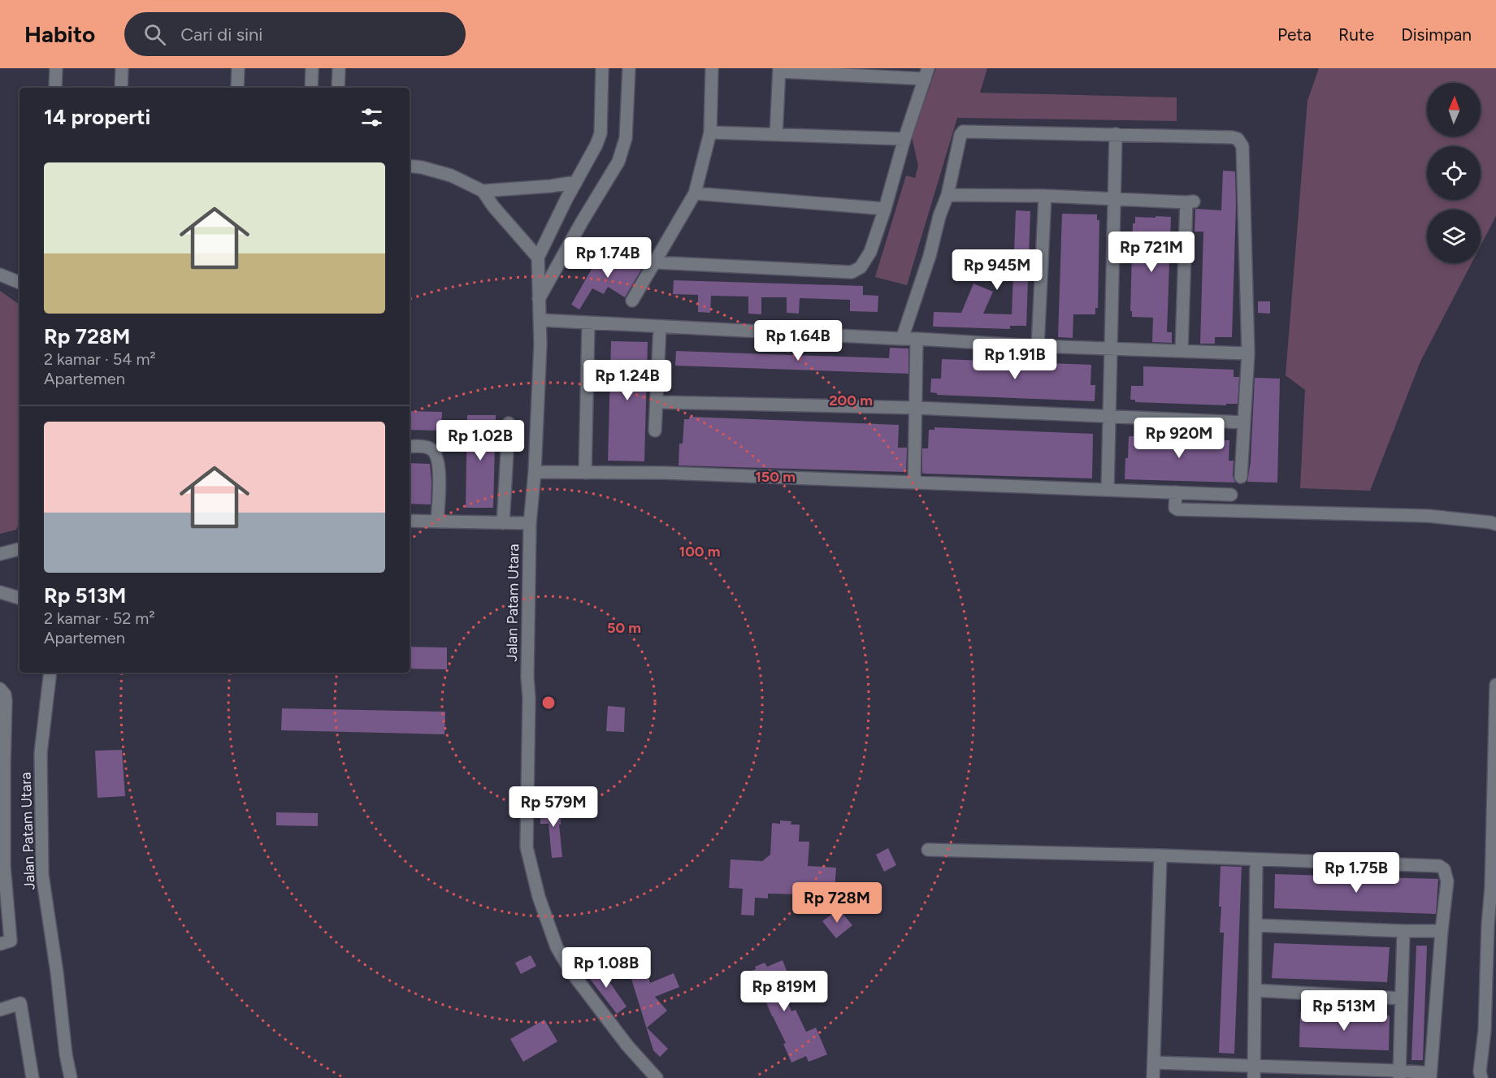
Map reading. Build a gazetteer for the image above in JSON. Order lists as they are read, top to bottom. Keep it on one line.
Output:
{"streets":{"street":["Jalan Patam Utara"]},"north":"top","page":{"header":"Habito","search":"Cari di sini","nav":["Peta","Rute","Disimpan"],"heading":"14 properti","list":[{"name":"Rp 728M","note":"2 kamar · 54 m² · Apartemen"},{"name":"Rp 513M","note":"2 kamar · 52 m² · Apartemen"}],"price":["Rp 721M","Rp 1.74B","Rp 945M","Rp 1.64B","Rp 1.91B","Rp 1.24B","Rp 920M","Rp 1.02B","Rp 579M","Rp 1.75B","Rp 728M","Rp 1.08B","Rp 819M","Rp 513M"]},"rings":["200 m","150 m","100 m","50 m"]}
